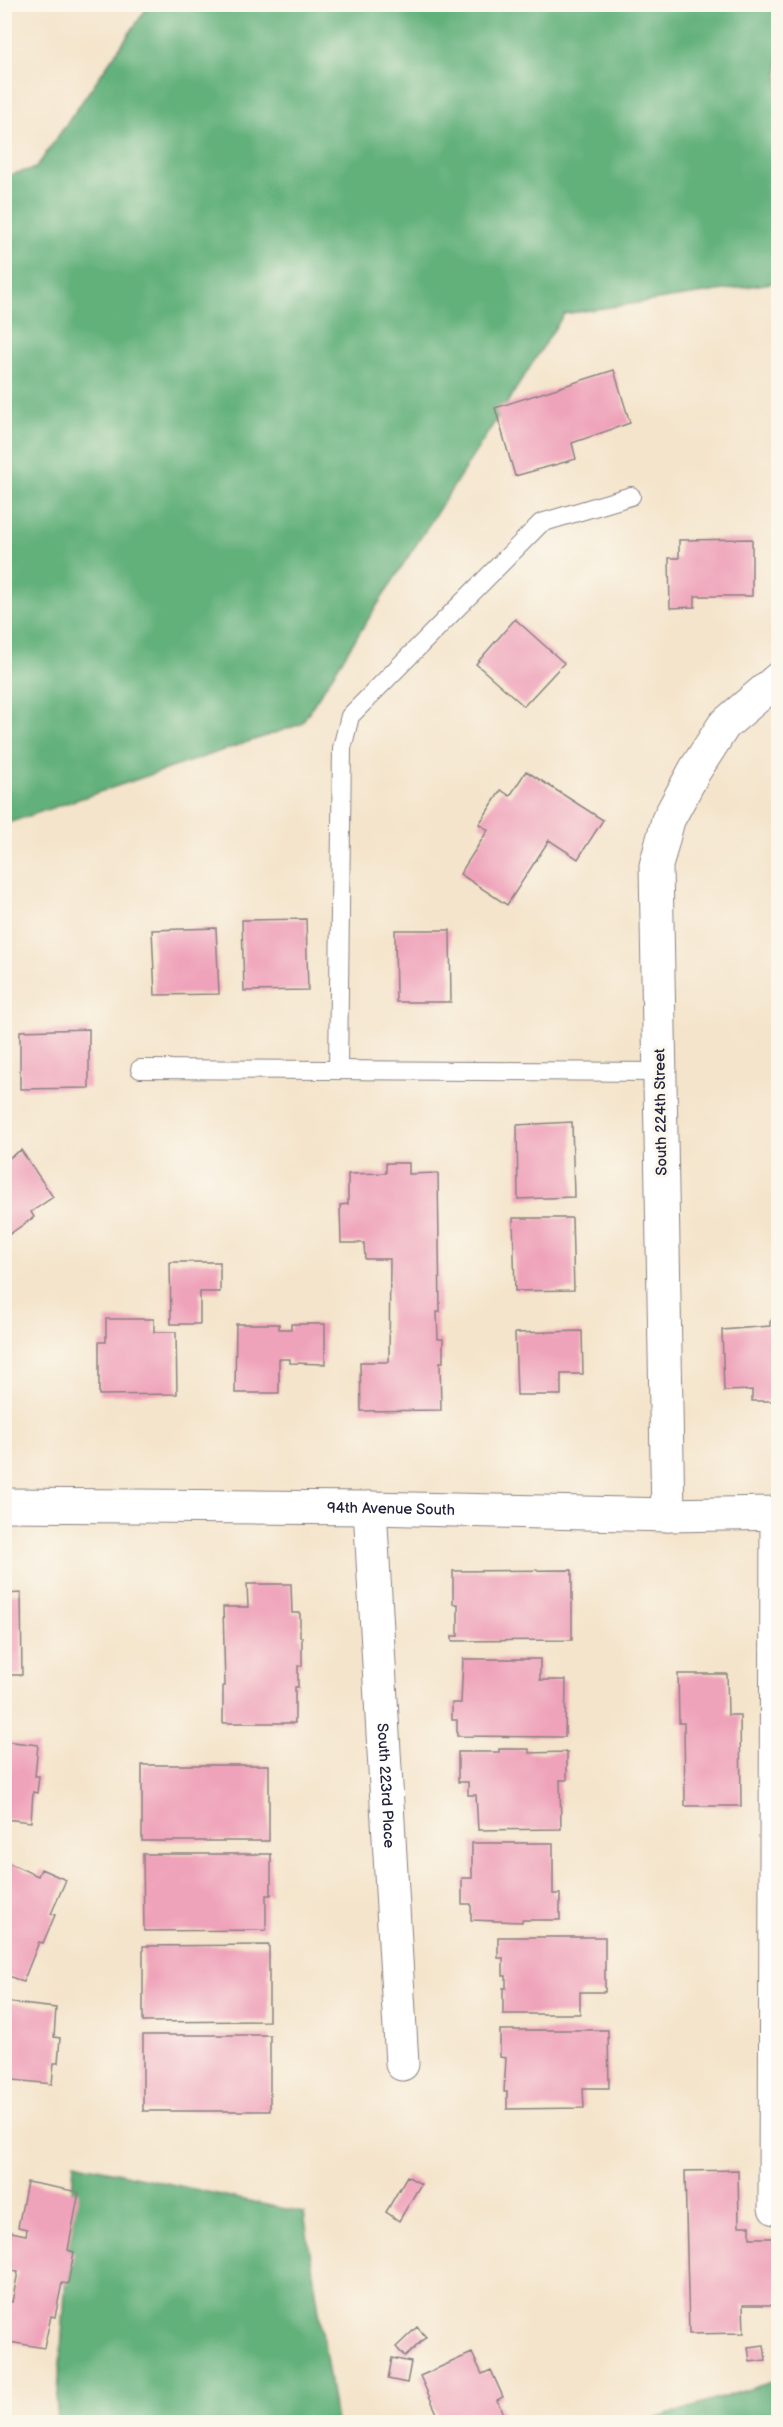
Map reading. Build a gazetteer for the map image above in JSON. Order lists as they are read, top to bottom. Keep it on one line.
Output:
{"streets":{"street":["South 224th Street","94th Avenue South","South 223rd Place"]},"crossings":[["South 224th Street","94th Avenue South"],["94th Avenue South","South 223rd Place"]]}
